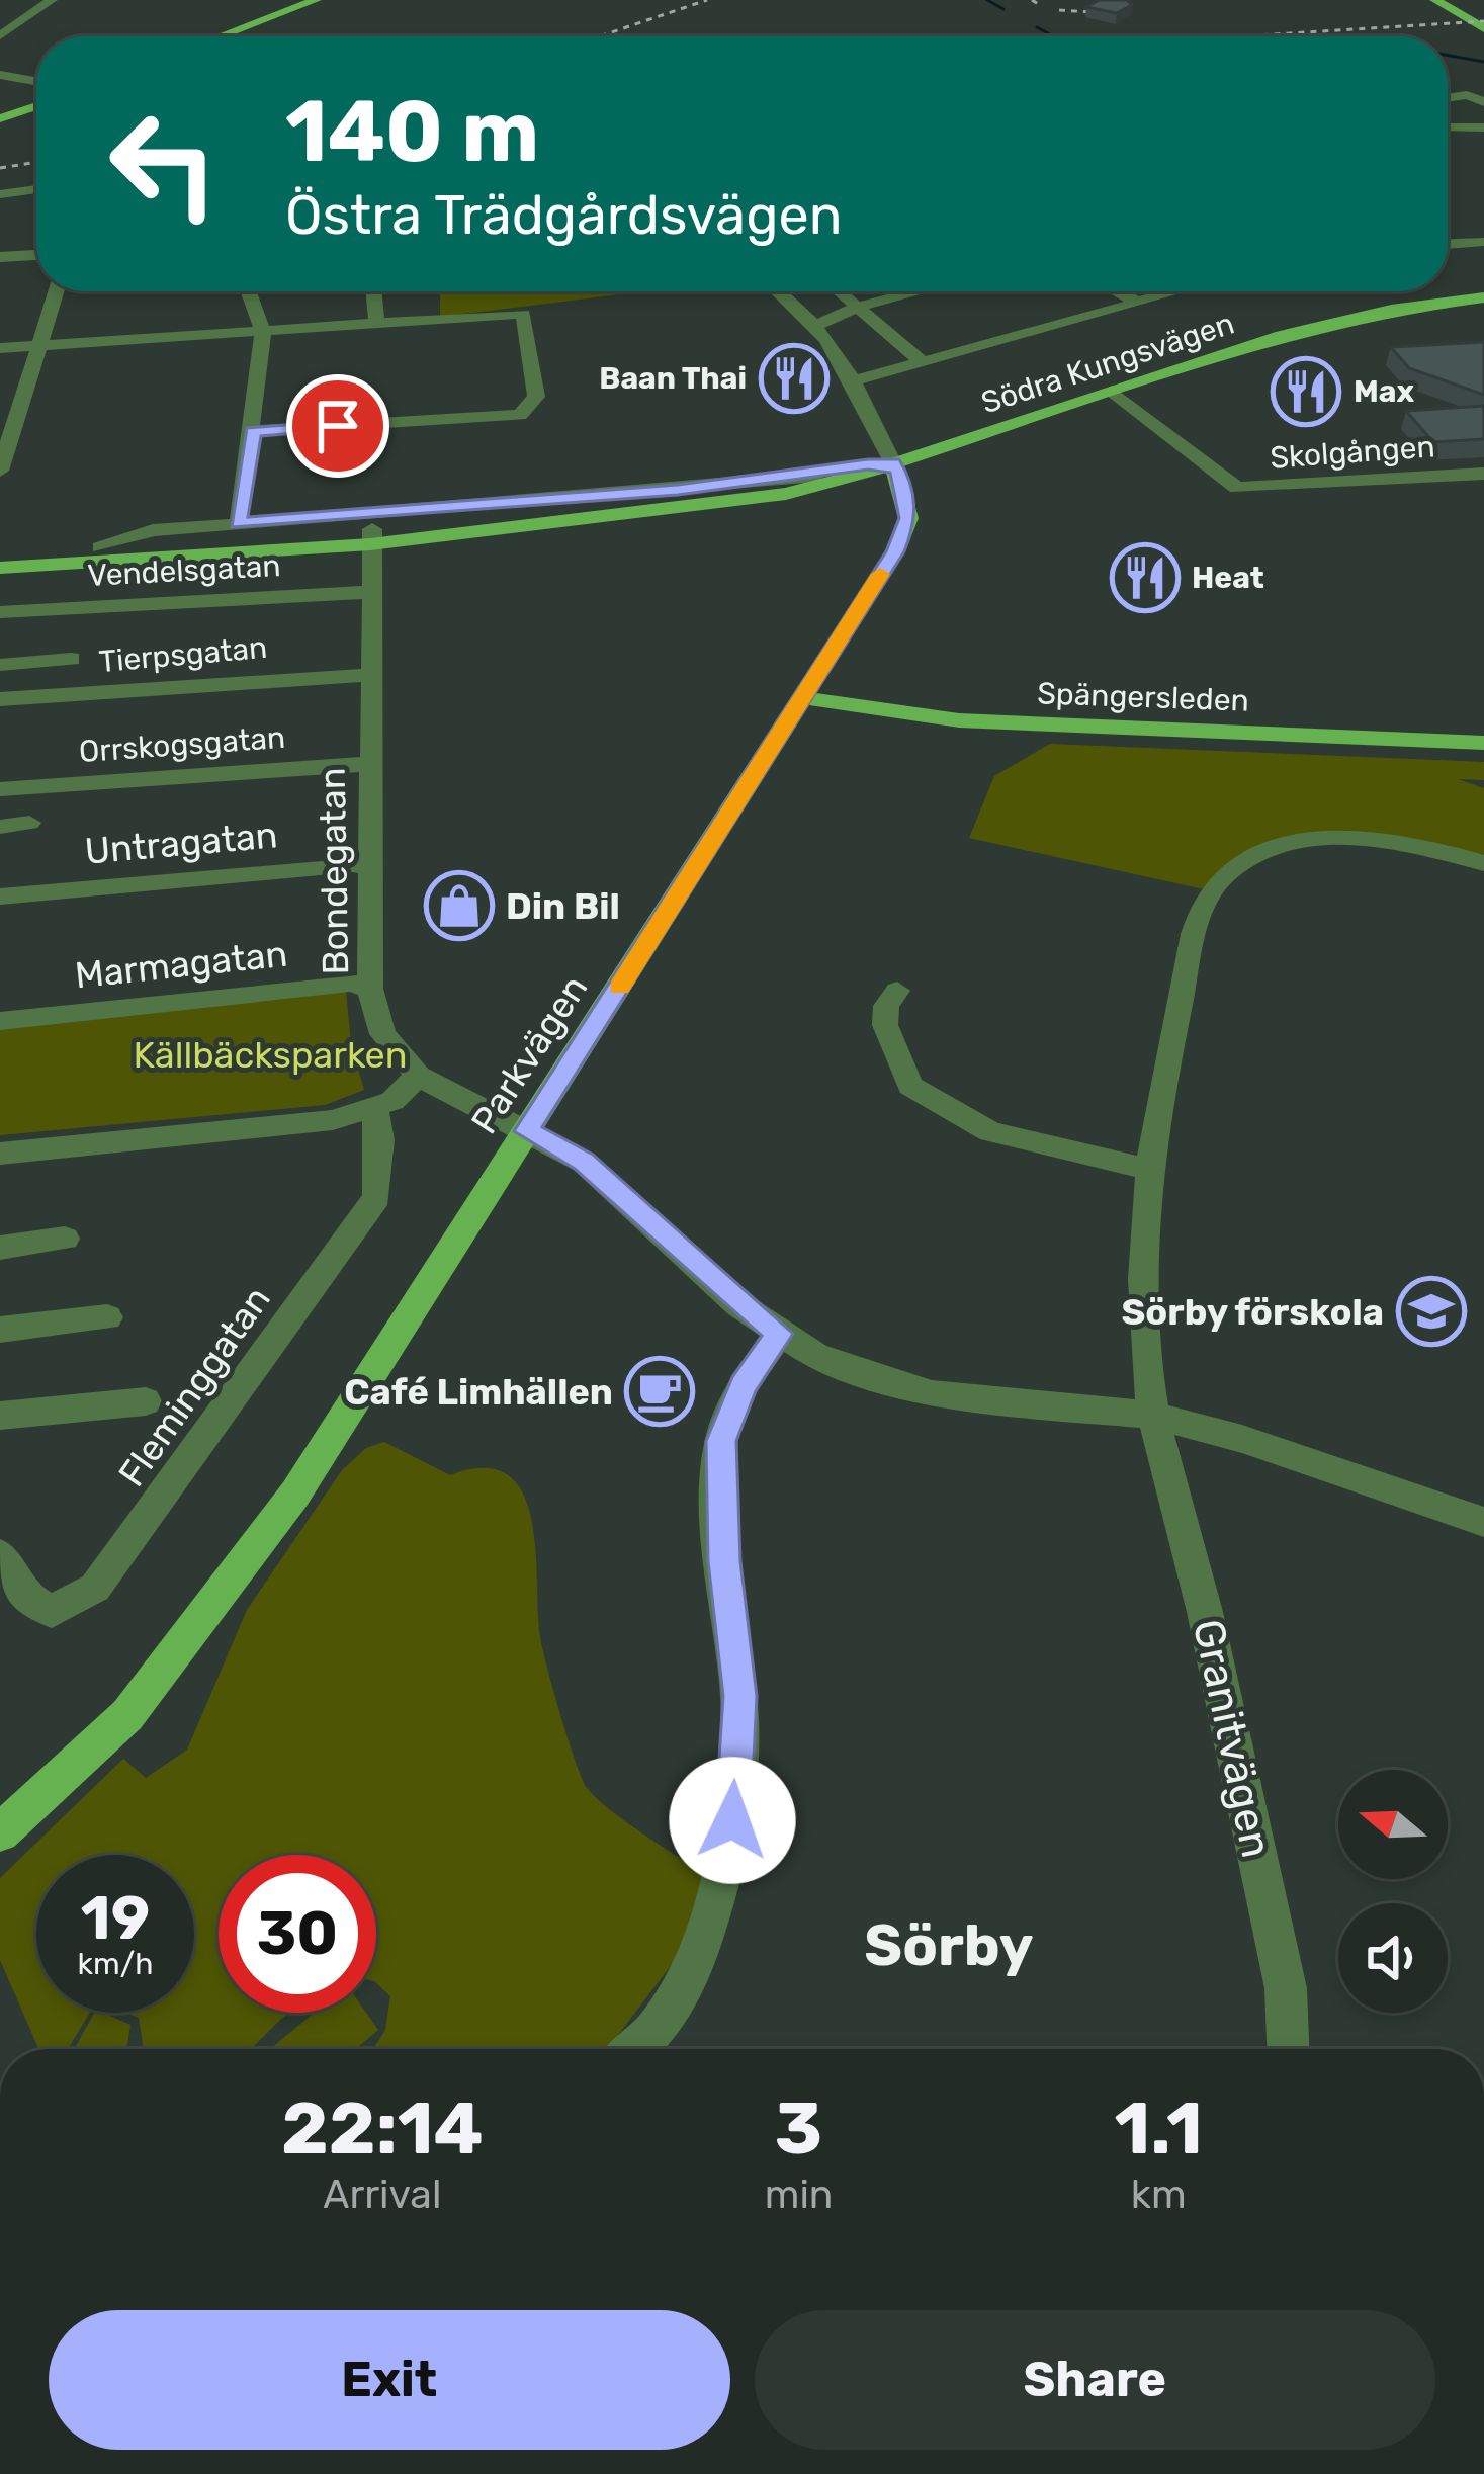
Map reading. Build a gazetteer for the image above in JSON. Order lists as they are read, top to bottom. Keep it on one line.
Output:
{"streets":{"main road":["Södra Kungsvägen","Spängersleden","Parkvägen"],"street":["Skolgången","Vendelsgatan","Tierpsgatan","Orrskogsgatan","Untragatan","Bondegatan","Marmagatan","Fleminggatan","Granitvägen"]},"crossings":[["Södra Kungsvägen","Skolgången"],["Vendelsgatan","Bondegatan"],["Tierpsgatan","Bondegatan"],["Spängersleden","Parkvägen"],["Orrskogsgatan","Bondegatan"],["Untragatan","Bondegatan"],["Bondegatan","Marmagatan"],["Bondegatan","Parkvägen"],["Bondegatan","Granitvägen"]],"districts":["Sörby"],"parks":["Källbäcksparken"],"places":{"restaurant":["Baan Thai","Max","Heat"],"shop":["Din Bil"],"school or university":["Sörby förskola"],"cafe":["Café Limhällen"]},"north":"left","page":{"turn":["140 m","Östra Trädgårdsvägen"],"speed":"19 km/h","limit":"30","eta":["22:14","Arrival","3","min","1.1","km"],"buttons":["Exit","Share"]}}
